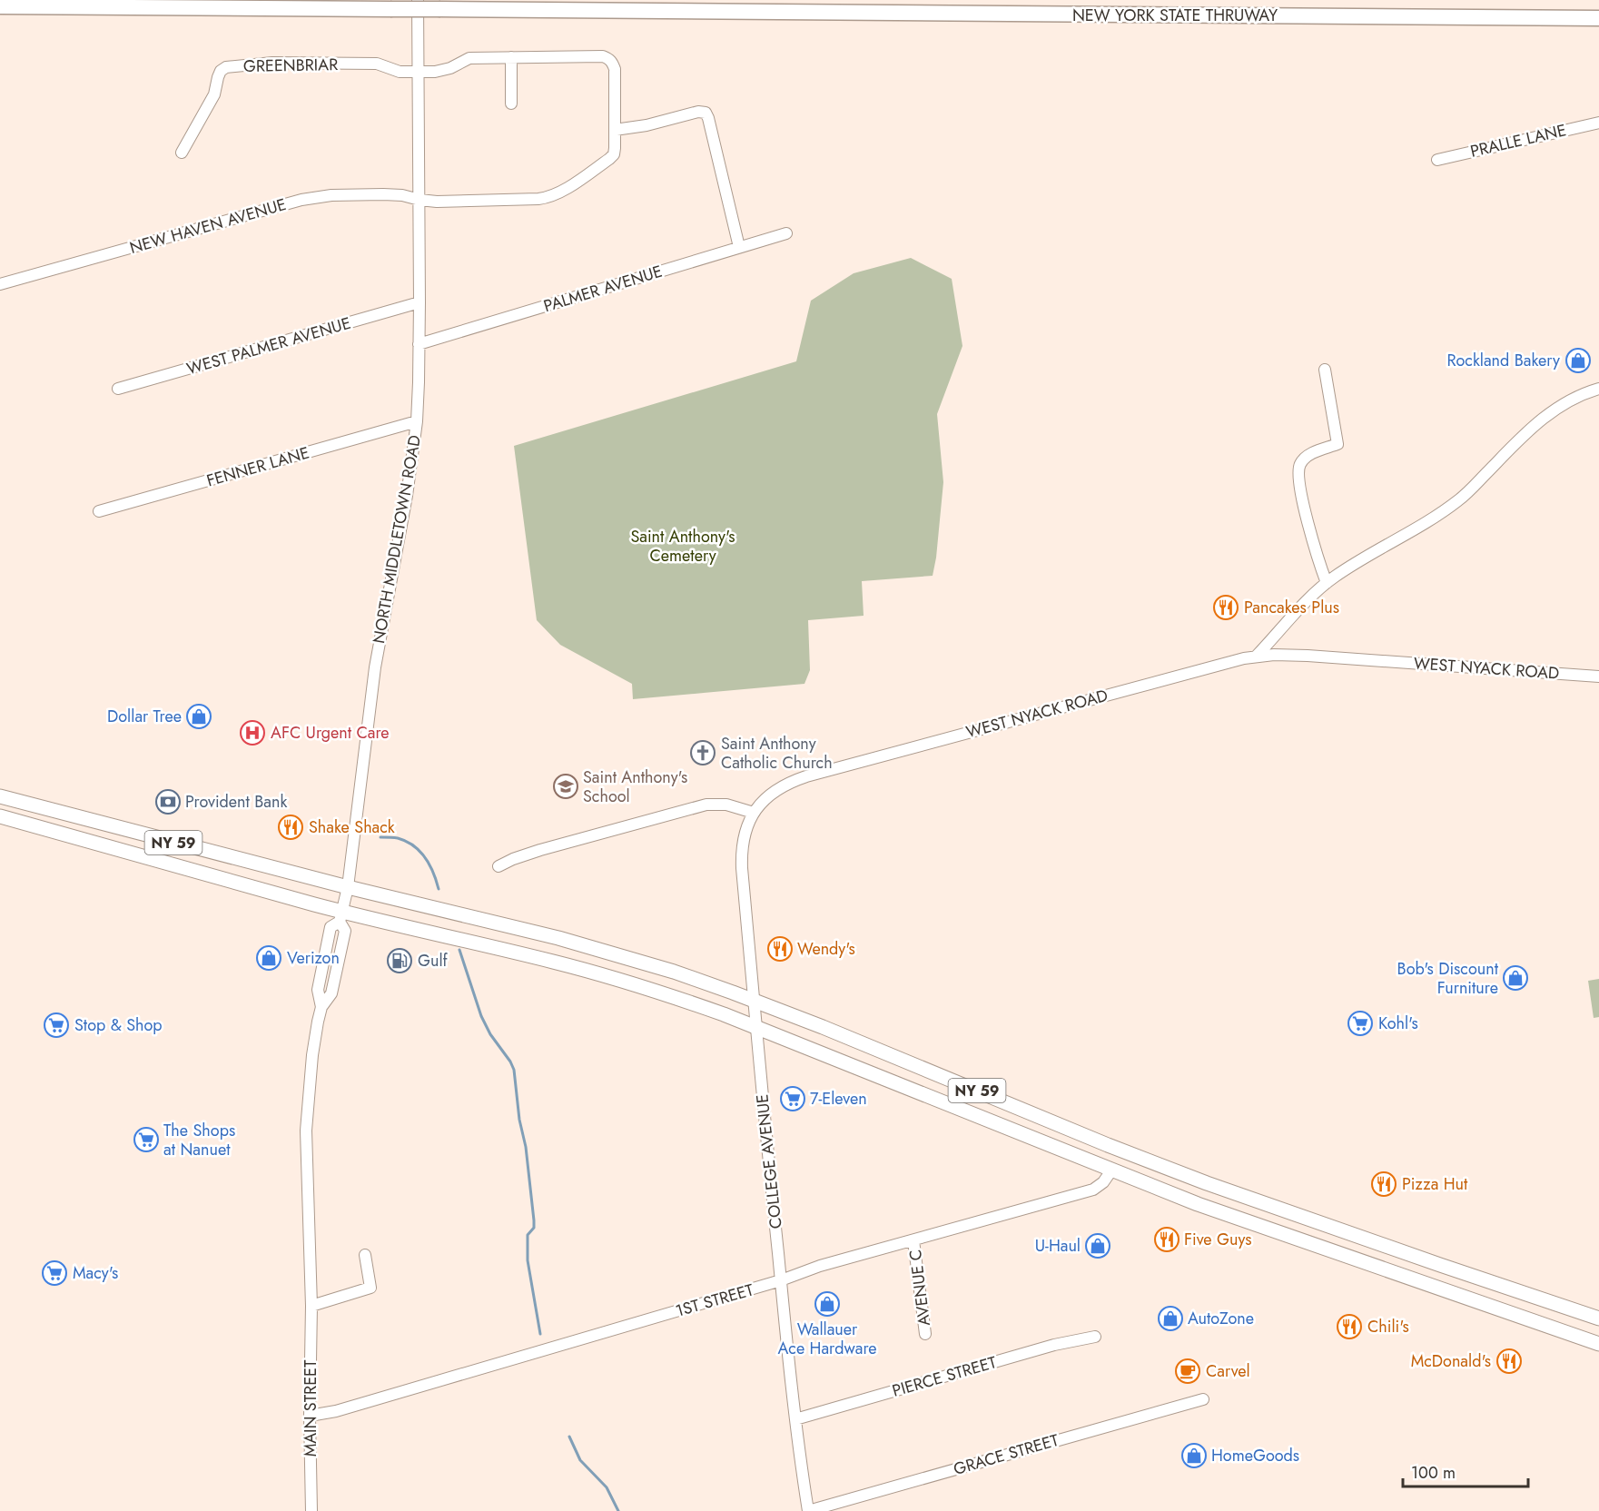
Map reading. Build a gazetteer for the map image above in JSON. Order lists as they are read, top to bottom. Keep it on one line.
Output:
{"streets":{"highway":["NEW YORK STATE THRUWAY"],"main road":["NY 59"],"street":["GREENBRIAR","PRALLE LANE","NEW HAVEN AVENUE","PALMER AVENUE","WEST PALMER AVENUE","FENNER LANE","NORTH MIDDLETOWN ROAD","WEST NYACK ROAD","COLLEGE AVENUE","AVENUE C","1ST STREET","PIERCE STREET","MAIN STREET","GRACE STREET"]},"crossings":[["GREENBRIAR","NORTH MIDDLETOWN ROAD"],["NEW HAVEN AVENUE","NORTH MIDDLETOWN ROAD"],["PALMER AVENUE","NORTH MIDDLETOWN ROAD"],["WEST PALMER AVENUE","NORTH MIDDLETOWN ROAD"],["FENNER LANE","NORTH MIDDLETOWN ROAD"],["NORTH MIDDLETOWN ROAD","NY 59"],["NORTH MIDDLETOWN ROAD","MAIN STREET"],["WEST NYACK ROAD","COLLEGE AVENUE"],["NY 59","COLLEGE AVENUE"],["NY 59","1ST STREET"],["COLLEGE AVENUE","1ST STREET"],["COLLEGE AVENUE","PIERCE STREET"],["COLLEGE AVENUE","GRACE STREET"],["AVENUE C","1ST STREET"],["1ST STREET","MAIN STREET"]],"parks":["Saint Anthony's Cemetery"],"places":{"shop":["Rockland Bakery","Dollar Tree","Verizon","Bob's Discount Furniture","U-Haul","Wallauer Ace Hardware","AutoZone","HomeGoods"],"restaurant":["Pancakes Plus","Shake Shack","Wendy's","Pizza Hut","Five Guys","Chili's","McDonald's"],"hospital":["AFC Urgent Care"],"church":["Saint Anthony Catholic Church"],"school or university":["Saint Anthony's School"],"bank":["Provident Bank"],"fuel station":["Gulf"],"supermarket":["Kohl's","Stop & Shop","7-Eleven","The Shops at Nanuet","Macy's"],"cafe":["Carvel"]},"scale_bar":"100 m"}
